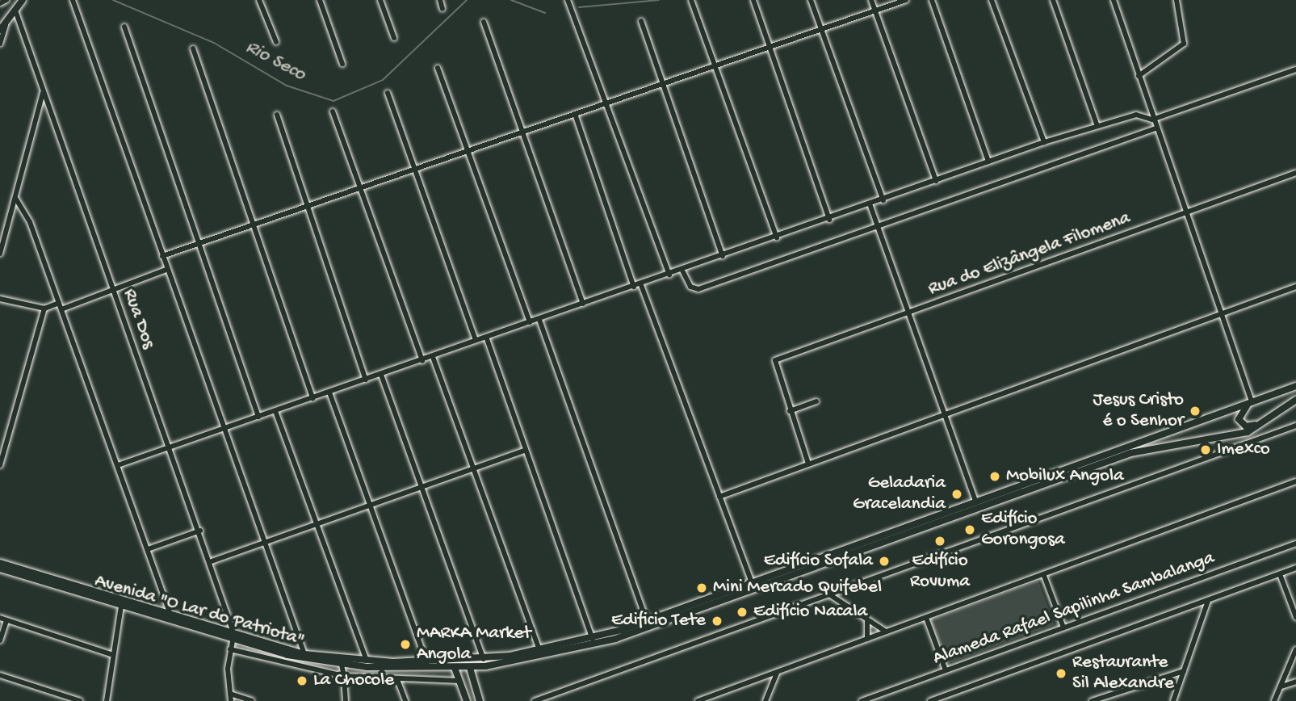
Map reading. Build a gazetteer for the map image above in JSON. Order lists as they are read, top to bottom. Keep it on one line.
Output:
{"streets":{"main road":["Avenida \"O Lar do Patriota\""],"street":["Rua do Elizângela Filomena","Rua Dos","Alameda Rafael Sapilinha Sambalanga"]},"crossings":[["Rua Dos","Avenida \"O Lar do Patriota\""]],"water":["Rio Seco"],"places":["Jesus Cristo é o Senhor","Imexco","Mobilux Angola","Geladaria Gracelandia","Edifício Gorongosa","Edifício Rovuma","Edifício Sofala","Mini Mercado Quifebel","Edifício Nacala","Edificio Tete","MARKA Market Angola","Restaurante Sil Alexandre","La Chocole"]}
